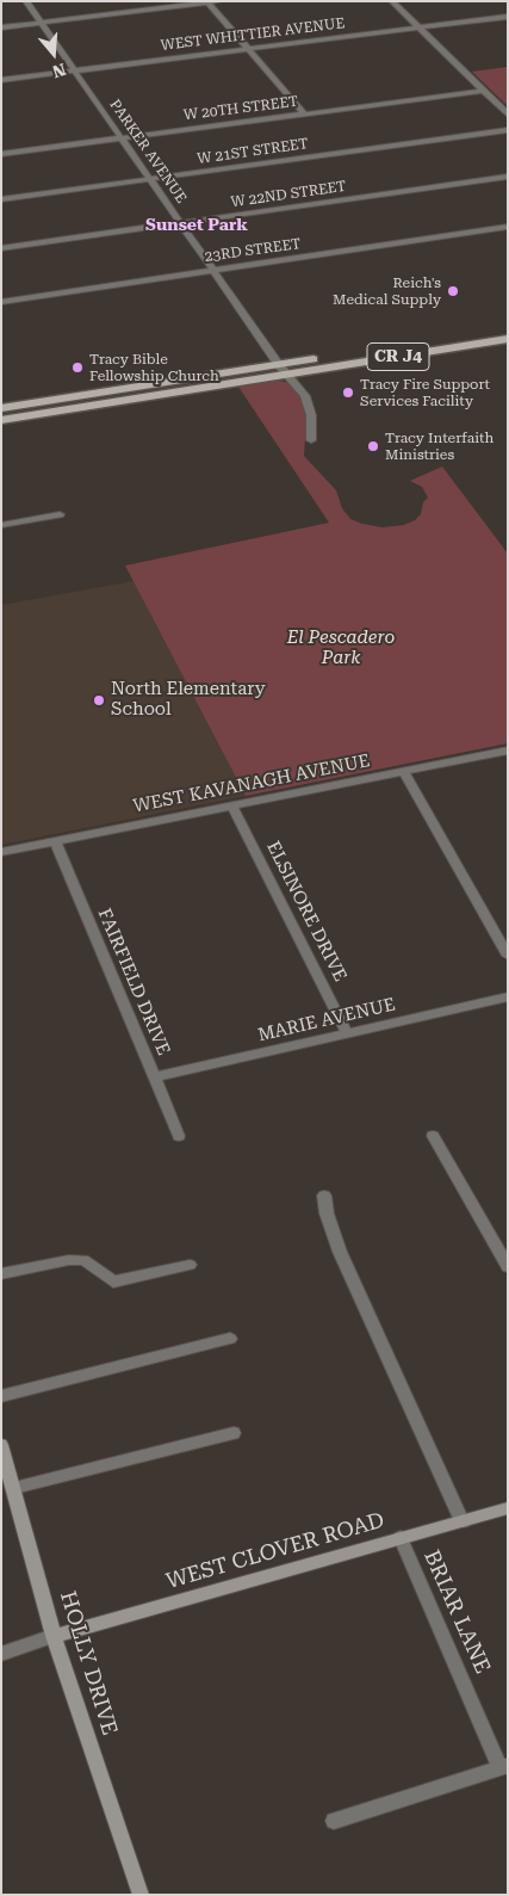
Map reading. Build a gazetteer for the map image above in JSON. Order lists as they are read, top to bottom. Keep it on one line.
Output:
{"streets":{"main road":["CR J4"],"street":["WEST WHITTIER AVENUE","W 20TH STREET","PARKER AVENUE","W 21ST STREET","W 22ND STREET","23RD STREET","WEST KAVANAGH AVENUE","ELSINORE DRIVE","FAIRFIELD DRIVE","MARIE AVENUE","WEST CLOVER ROAD","BRIAR LANE","HOLLY DRIVE"]},"crossings":[["WEST WHITTIER AVENUE","PARKER AVENUE"],["W 20TH STREET","PARKER AVENUE"],["PARKER AVENUE","W 21ST STREET"],["PARKER AVENUE","W 22ND STREET"],["PARKER AVENUE","23RD STREET"],["PARKER AVENUE","CR J4"],["WEST KAVANAGH AVENUE","ELSINORE DRIVE"],["WEST KAVANAGH AVENUE","FAIRFIELD DRIVE"],["ELSINORE DRIVE","MARIE AVENUE"],["FAIRFIELD DRIVE","MARIE AVENUE"],["WEST CLOVER ROAD","BRIAR LANE"],["WEST CLOVER ROAD","HOLLY DRIVE"]],"districts":["Sunset Park"],"parks":["El Pescadero Park"],"places":["Reich's Medical Supply","Tracy Bible Fellowship Church","Tracy Fire Support Services Facility","Tracy Interfaith Ministries","North Elementary School"],"north":"bottom"}
